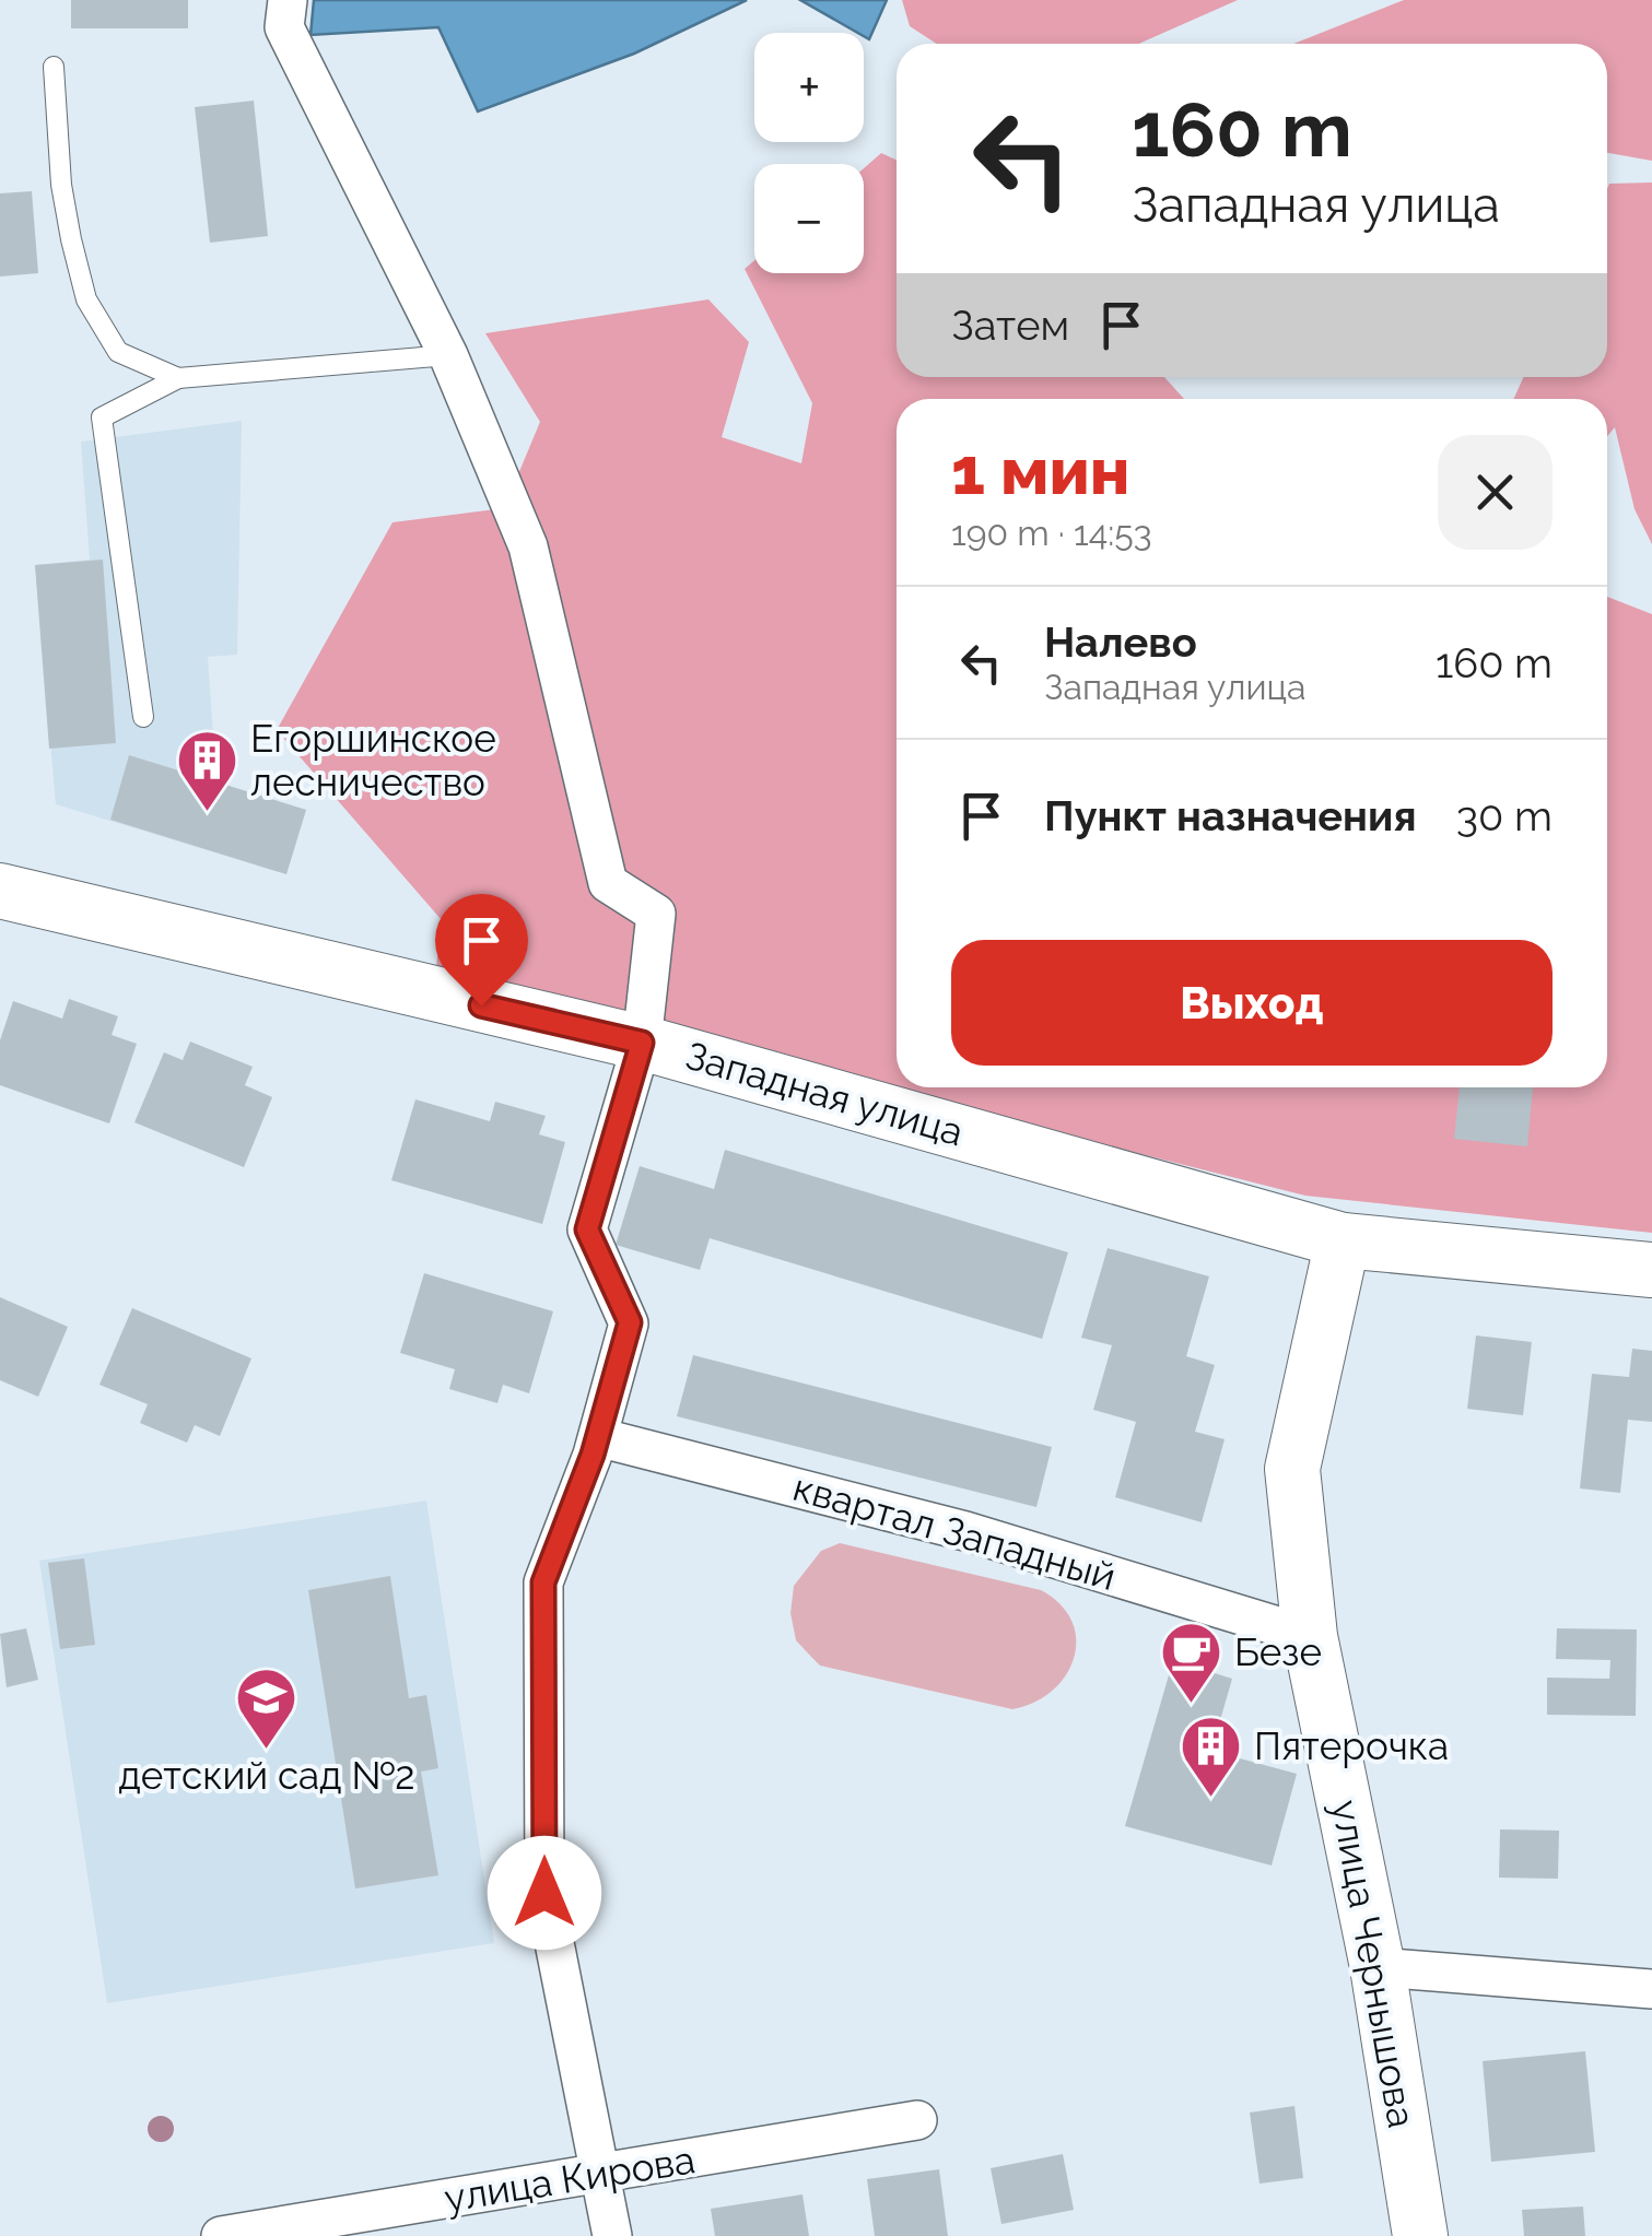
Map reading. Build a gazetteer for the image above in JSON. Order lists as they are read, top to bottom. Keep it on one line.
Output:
{"streets":{"street":["Западная улица","квартал Западный","улица Чернышова","улица Кирова"]},"crossings":[["Западная улица","улица Чернышова"],["квартал Западный","улица Чернышова"]],"places":{"building":["Егоршинское лесничество","Пятерочка"],"cafe":["Безе"],"school or university":["детский сад №2"]},"page":{"map_buttons":["+","−"],"turn":["160 m","Западная улица"],"then":"Затем","heading":["1 мин","190 m · 14:53"],"list":[{"name":"Налево","note":"Западная улица","value":"160 m"},{"name":"Пункт назначения","value":"30 m"}],"buttons":"Выход"}}
